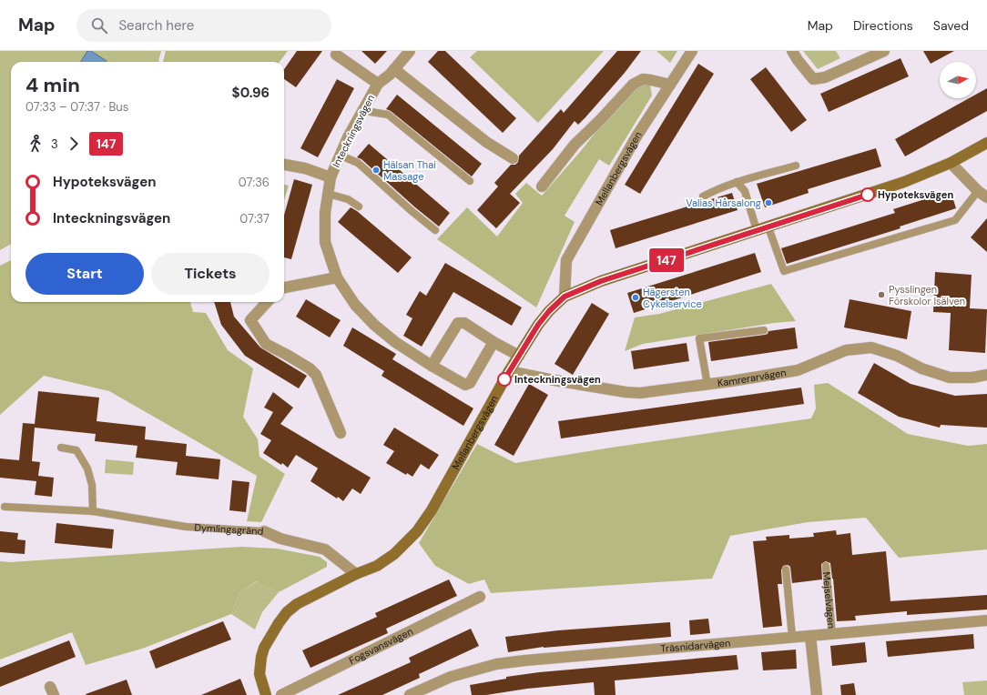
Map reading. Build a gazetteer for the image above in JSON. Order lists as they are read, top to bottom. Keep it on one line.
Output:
{"streets":{"street":["Inteckningsvägen","Mellanbergsvägen","Kamrerarvägen","Dymlingsgränd","Träsnidarvägen","Fogsvansvägen"],"lane":["Mejselvägen"]},"crossings":[["Mellanbergsvägen","Kamrerarvägen"],["Mellanbergsvägen","Dymlingsgränd"],["Mejselvägen","Träsnidarvägen"]],"places":["Hälsan Thai Massage","Hypoteksvägen","Valias Hårsalong","Pysslingen Förskolor Isälven","Hägersten Cykelservice","Inteckningsvägen"],"lines":["bus line 147"],"north":"right","page":{"header":"Map","search":"Search here","nav":["Map","Directions","Saved"],"on_map":"147","heading":["4 min","07:33 – 07:37 · Bus","$0.96"],"legs":["3","147"],"list":[{"name":"Hypoteksvägen","value":"07:36"},{"name":"Inteckningsvägen","value":"07:37"}],"buttons":["Start","Tickets"]}}
